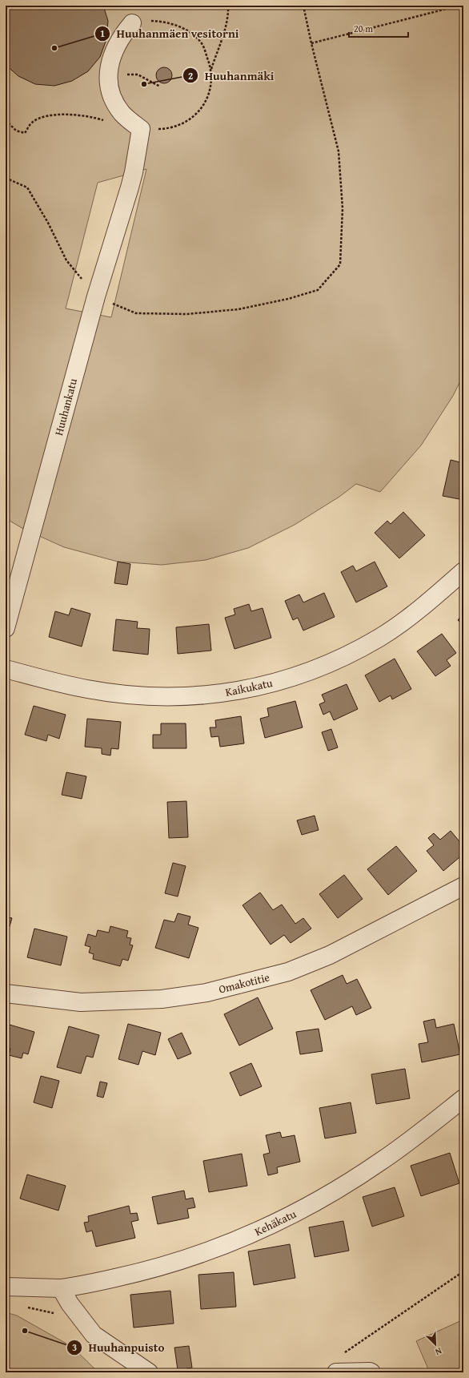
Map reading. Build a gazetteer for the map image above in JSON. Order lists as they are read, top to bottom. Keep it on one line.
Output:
{"streets":{"street":["Huuhankatu","Kaikukatu","Omakotitie","Kehäkatu"]},"places":["Huuhanmäen vesitorni","Huuhanmäki","Huuhanpuisto"],"scale_bar":"20 m","north":"bottom right"}
